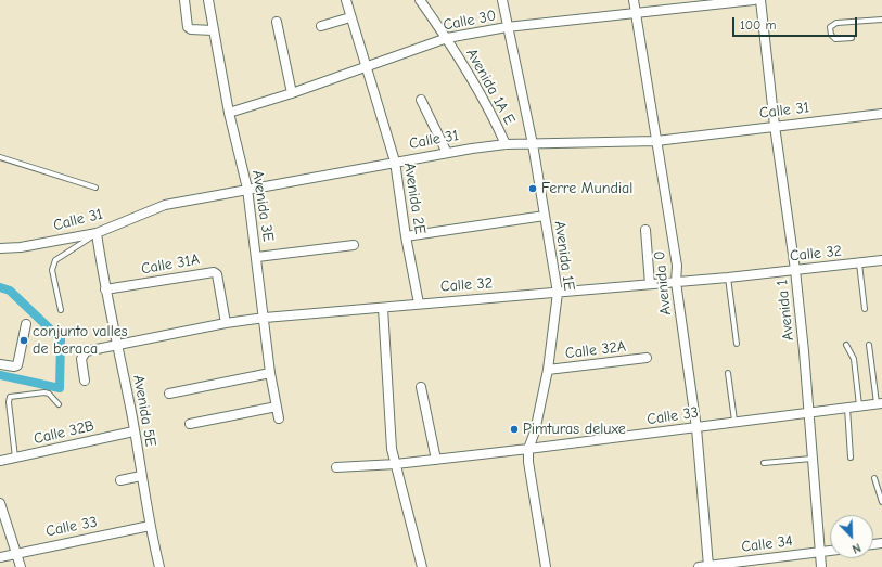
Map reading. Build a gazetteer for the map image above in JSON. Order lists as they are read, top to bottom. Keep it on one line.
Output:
{"streets":{"street":["Calle 30","Avenida 1A E","Calle 31","Avenida 2E","Avenida 3E","Calle 32","Avenida 1E","Calle 31A","Avenida 0","Avenida 1","Calle 32A","Avenida 5E","Calle 33","Calle 32B","Calle 34"]},"crossings":[["Calle 30","Avenida 1A E"],["Calle 30","Avenida 2E"],["Calle 30","Avenida 3E"],["Calle 30","Avenida 1E"],["Calle 30","Avenida 0"],["Avenida 1A E","Calle 31"],["Calle 31","Avenida 2E"],["Calle 31","Avenida 3E"],["Calle 31","Avenida 1E"],["Calle 31","Avenida 0"],["Calle 31","Avenida 1"],["Calle 31","Avenida 5E"],["Avenida 2E","Calle 32"],["Avenida 3E","Calle 32"],["Calle 32","Avenida 1E"],["Calle 32","Calle 31A"],["Calle 32","Avenida 0"],["Calle 32","Avenida 1"],["Calle 32","Avenida 5E"],["Avenida 1E","Calle 32A"],["Avenida 1E","Calle 33"],["Calle 31A","Avenida 5E"],["Avenida 0","Calle 33"],["Avenida 0","Calle 34"],["Avenida 1","Calle 33"],["Avenida 1","Calle 34"],["Avenida 5E","Calle 33"],["Avenida 5E","Calle 32B"]],"places":["Ferre Mundial","conjunto valles de beraca","Pimturas deluxe"],"scale_bar":"100 m","north":"bottom right"}
